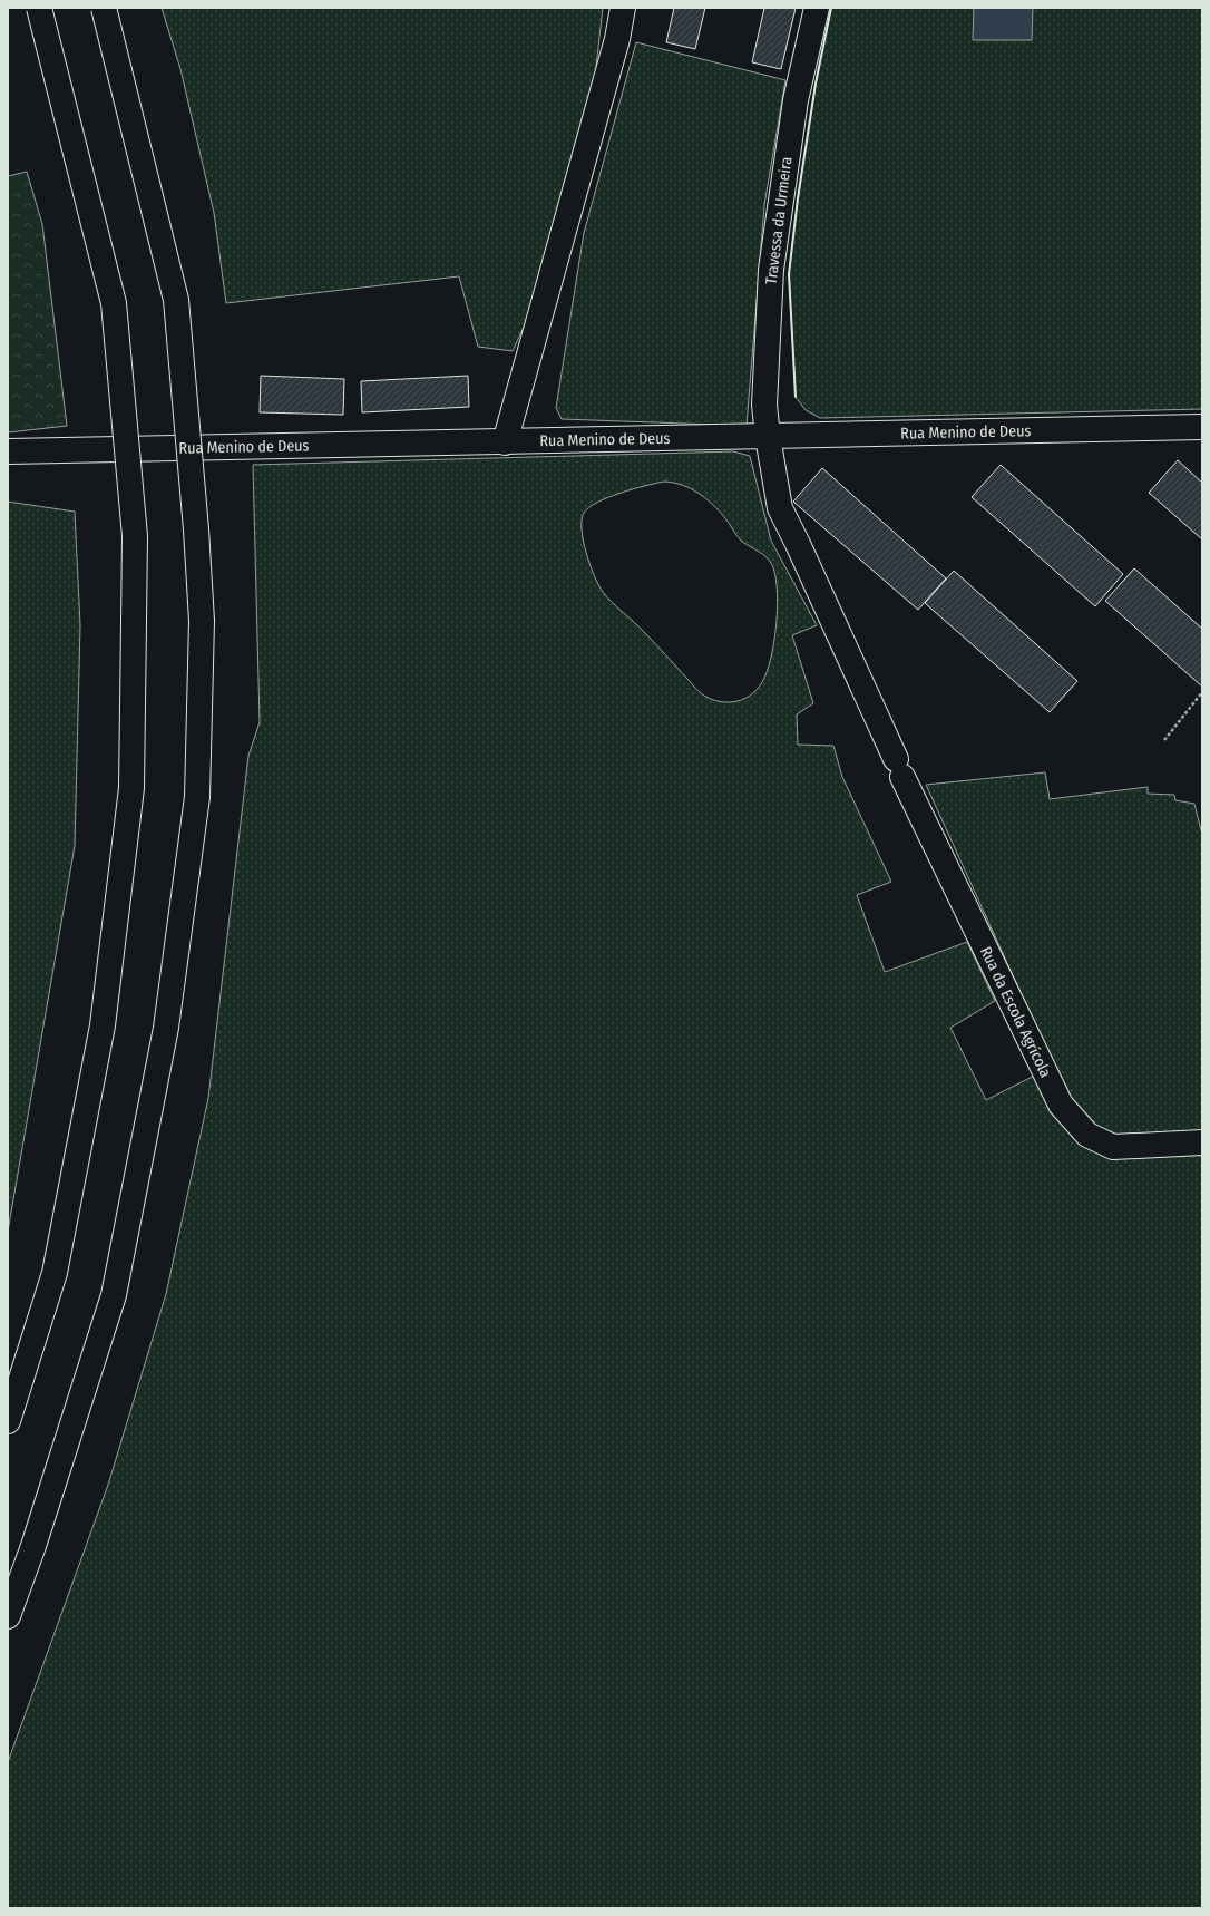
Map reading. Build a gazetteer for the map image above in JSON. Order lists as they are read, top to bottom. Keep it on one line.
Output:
{"streets":{"main road":["Travessa da Urmeira","Rua Menino de Deus","Rua da Escola Agrícola"]},"crossings":[["Travessa da Urmeira","Rua Menino de Deus"],["Travessa da Urmeira","Rua da Escola Agrícola"]]}
